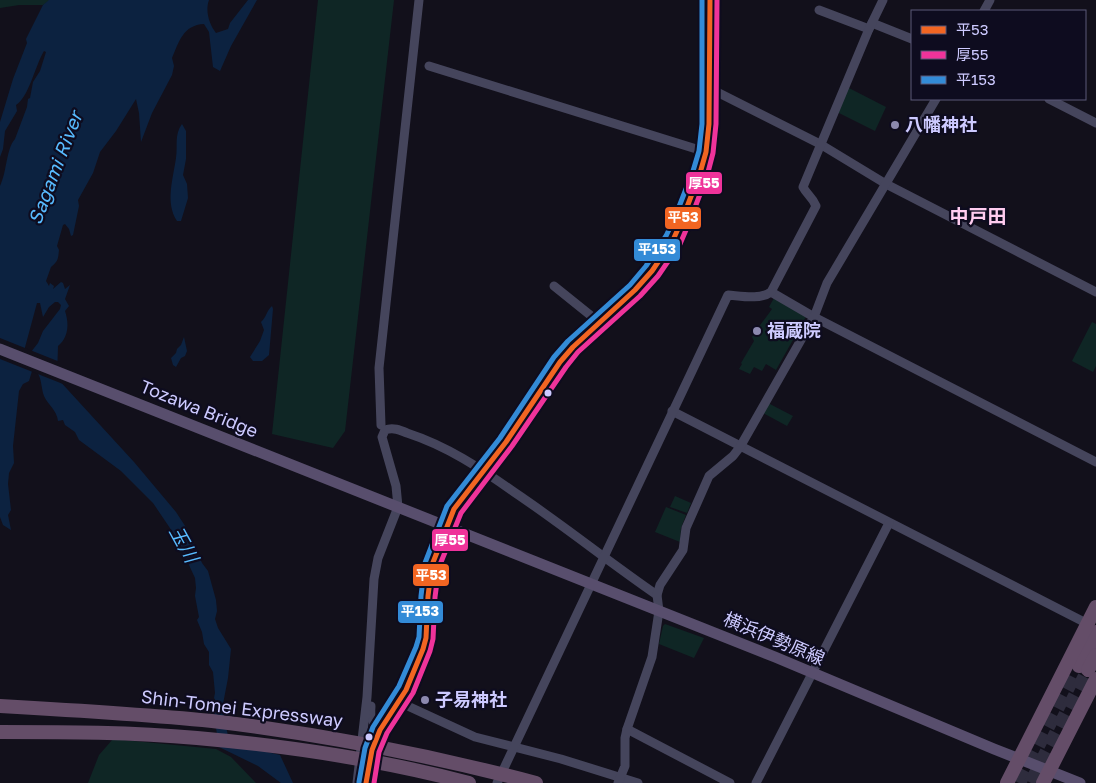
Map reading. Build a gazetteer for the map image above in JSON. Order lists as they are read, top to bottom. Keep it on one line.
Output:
{"streets":{"highway":["Shin-Tomei Expressway"],"main road":["Tozawa Bridge","横浜伊勢原線"]},"crossings":[["Tozawa Bridge","横浜伊勢原線"]],"districts":["中戸田"],"water":["Sagami River","玉川"],"places":["八幡神社","福蔵院","子易神社"],"lines":["transit line 平53","transit line 厚55","transit line 平153"],"legend":["平53","厚55","平153"]}
